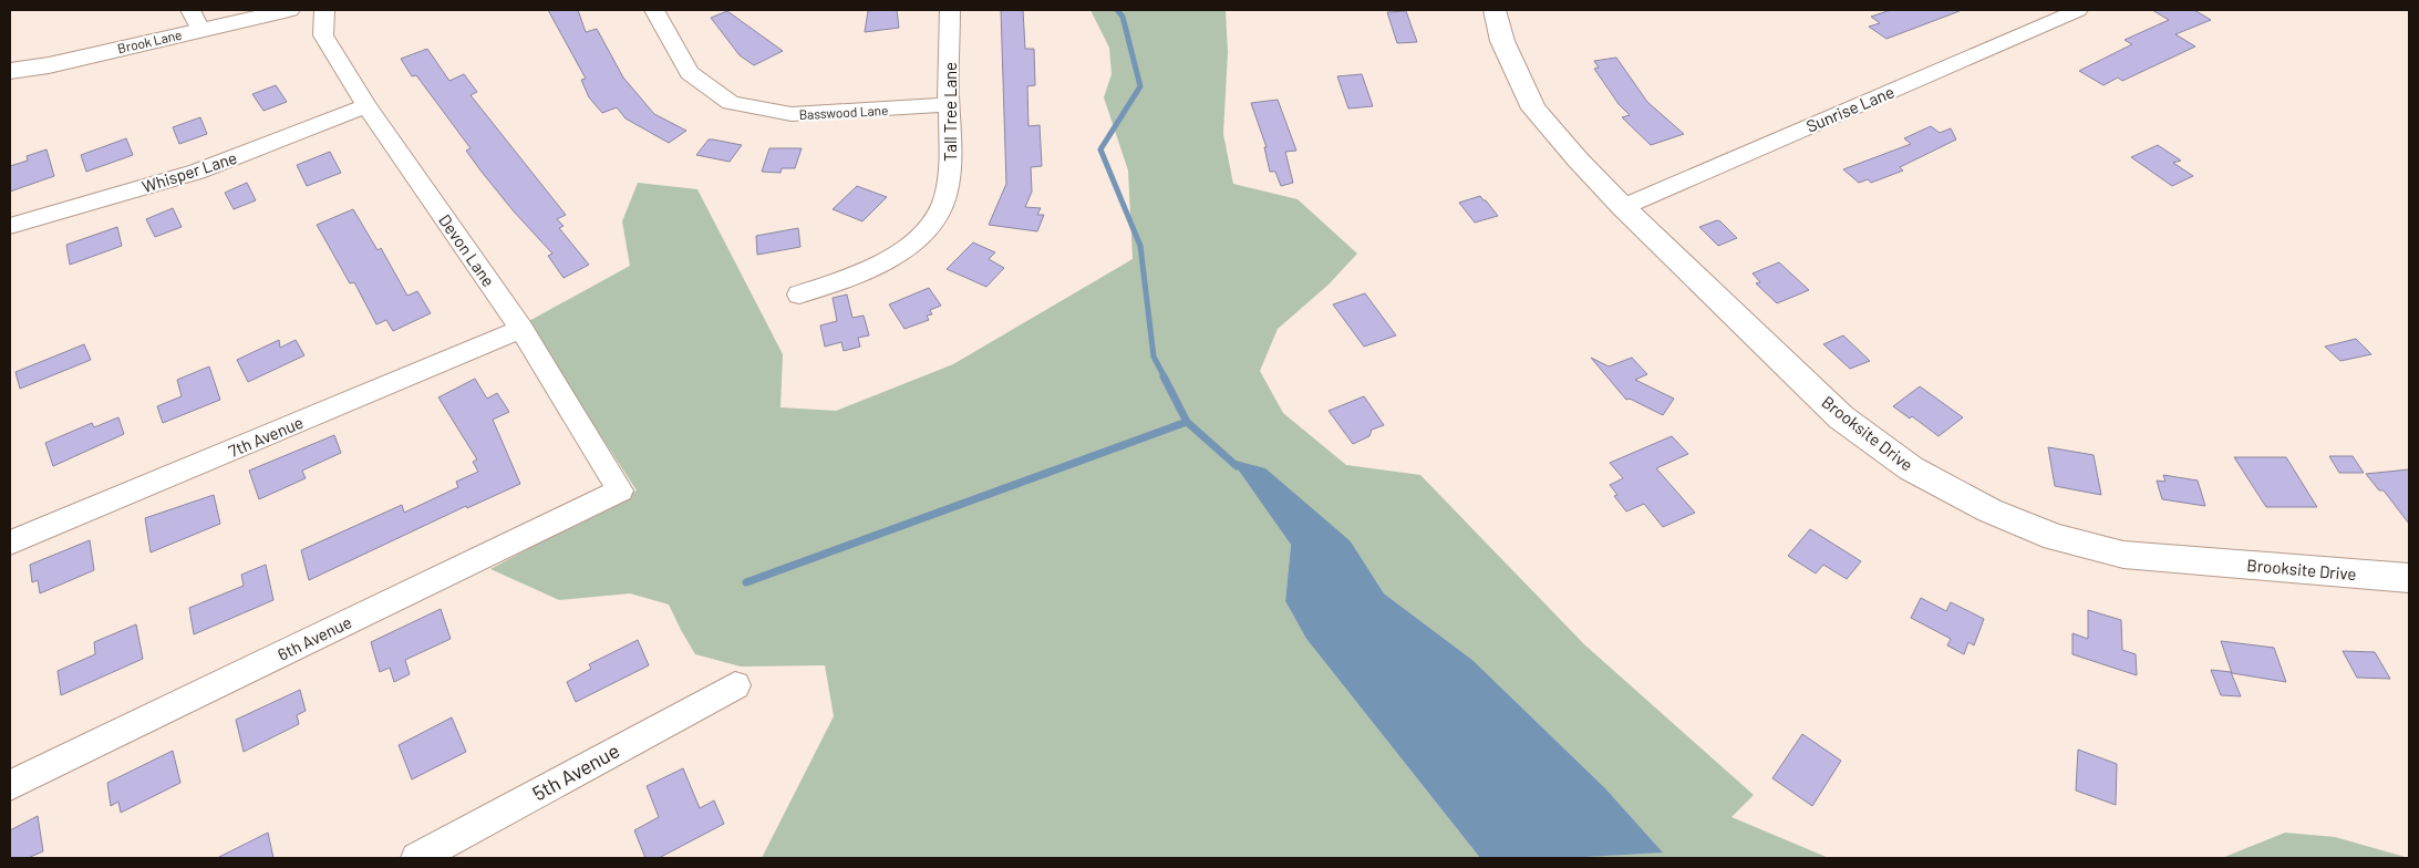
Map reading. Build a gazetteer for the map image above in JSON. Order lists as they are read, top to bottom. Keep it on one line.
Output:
{"streets":{"street":["Brook Lane","Sunrise Lane","Basswood Lane","Tall Tree Lane","Whisper Lane","Devon Lane","Brooksite Drive","7th Avenue","6th Avenue","5th Avenue"]},"crossings":[["Sunrise Lane","Brooksite Drive"],["Basswood Lane","Tall Tree Lane"],["Whisper Lane","Devon Lane"],["Devon Lane","7th Avenue"],["Devon Lane","6th Avenue"]]}
